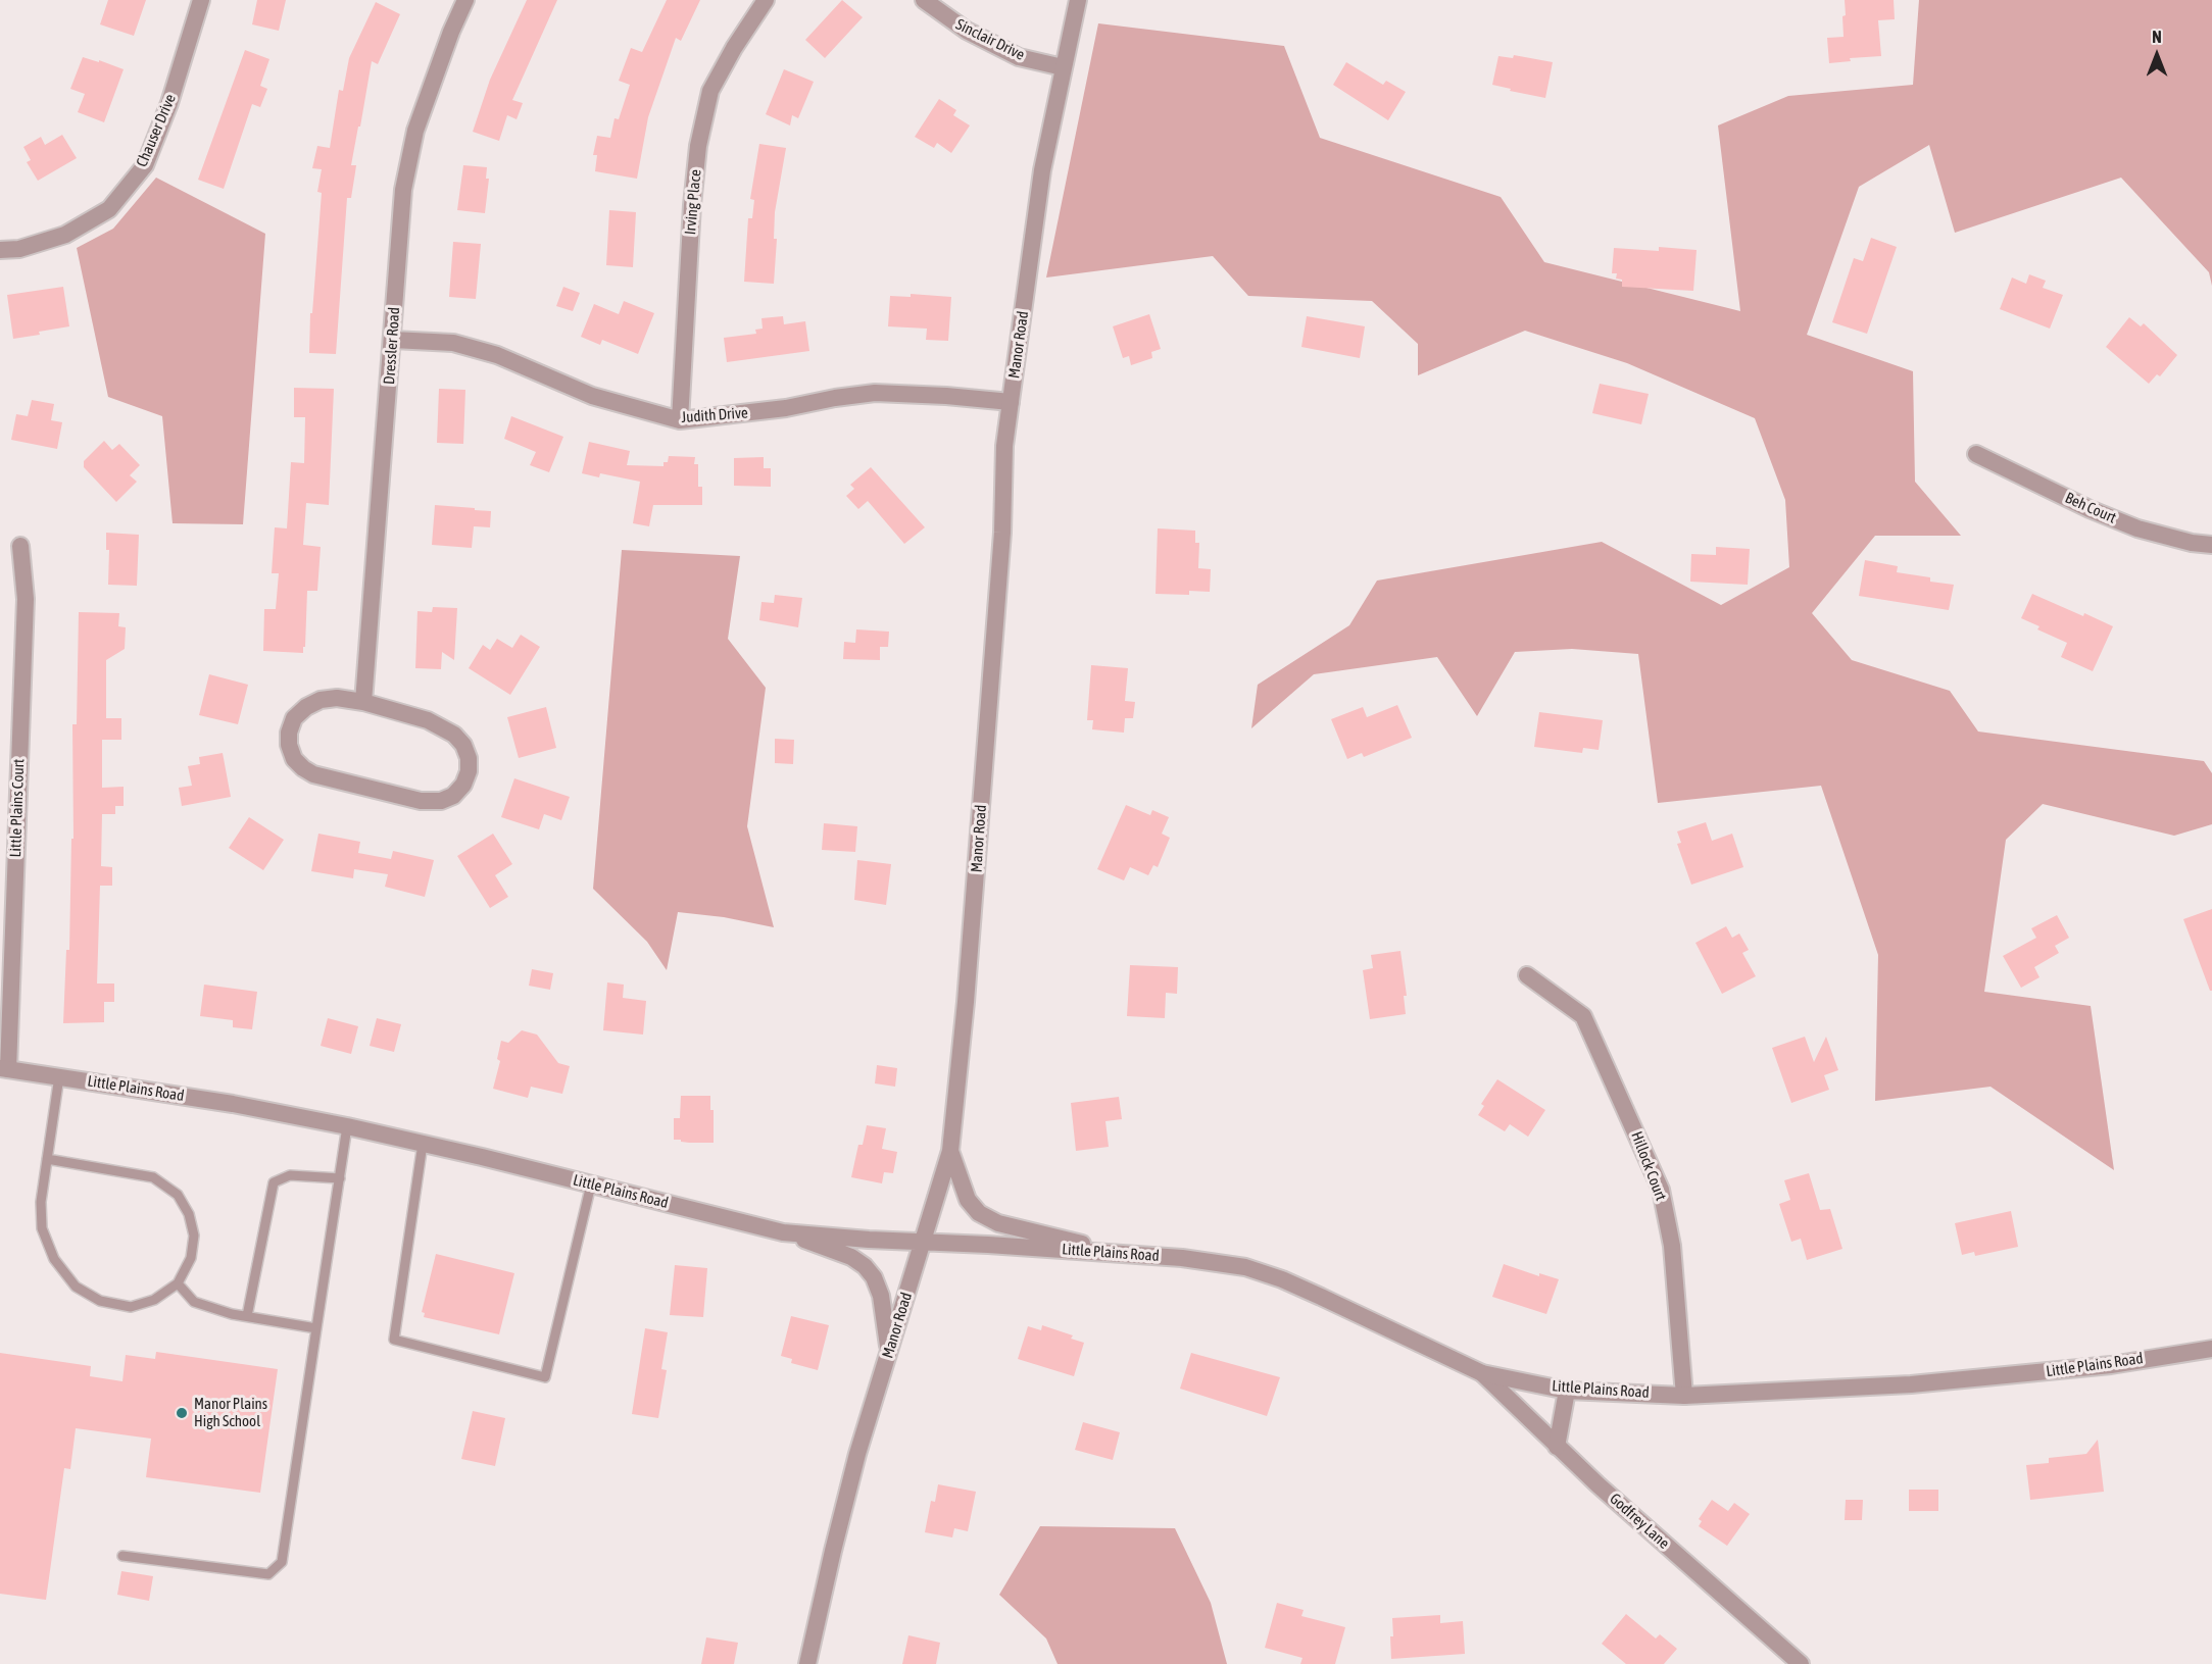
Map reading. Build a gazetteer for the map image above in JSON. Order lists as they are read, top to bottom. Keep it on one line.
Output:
{"streets":{"street":["Sinclair Drive","Chauser Drive","Irving Place","Manor Road","Dressler Road","Judith Drive","Beh Court","Little Plains Court","Little Plains Road","Hillock Court","Godfrey Lane"]},"crossings":[["Sinclair Drive","Manor Road"],["Irving Place","Judith Drive"],["Manor Road","Judith Drive"],["Manor Road","Little Plains Road"],["Dressler Road","Judith Drive"],["Little Plains Court","Little Plains Road"],["Little Plains Road","Hillock Court"],["Little Plains Road","Godfrey Lane"]],"places":["Manor Plains High School"],"north":"top"}
